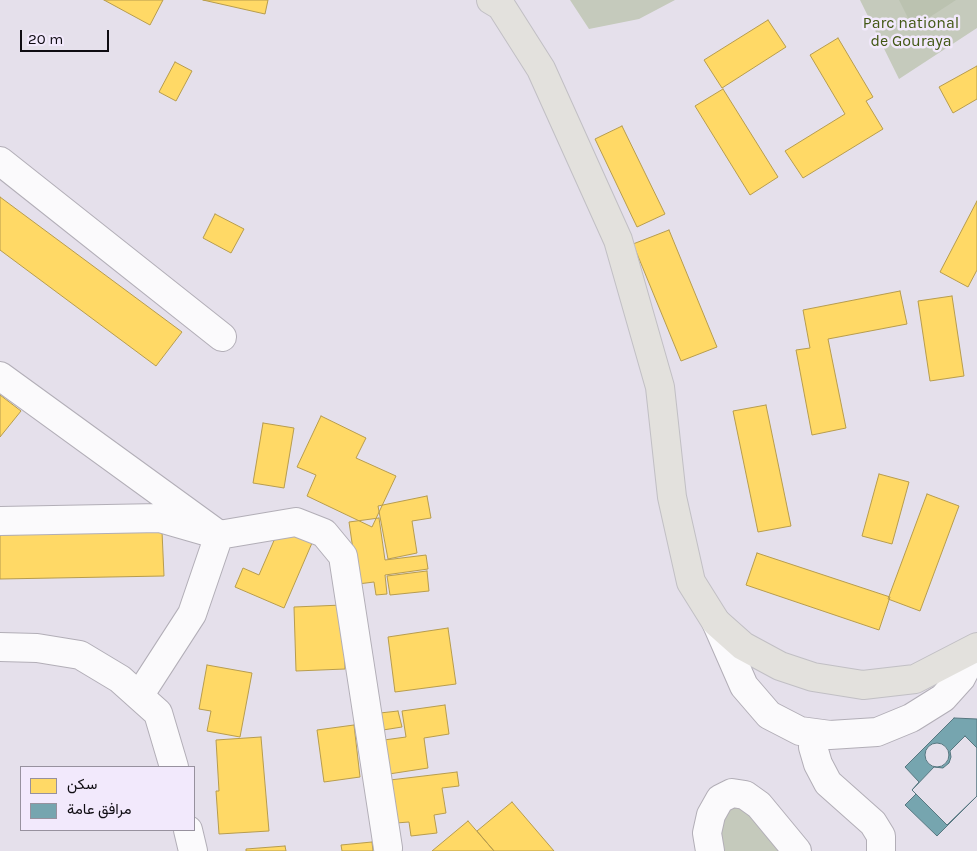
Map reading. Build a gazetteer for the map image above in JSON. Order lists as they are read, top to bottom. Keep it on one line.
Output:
{"parks":["Parc national de Gouraya"],"legend":["سكن","مرافق عامة"],"scale_bar":"20 m"}
